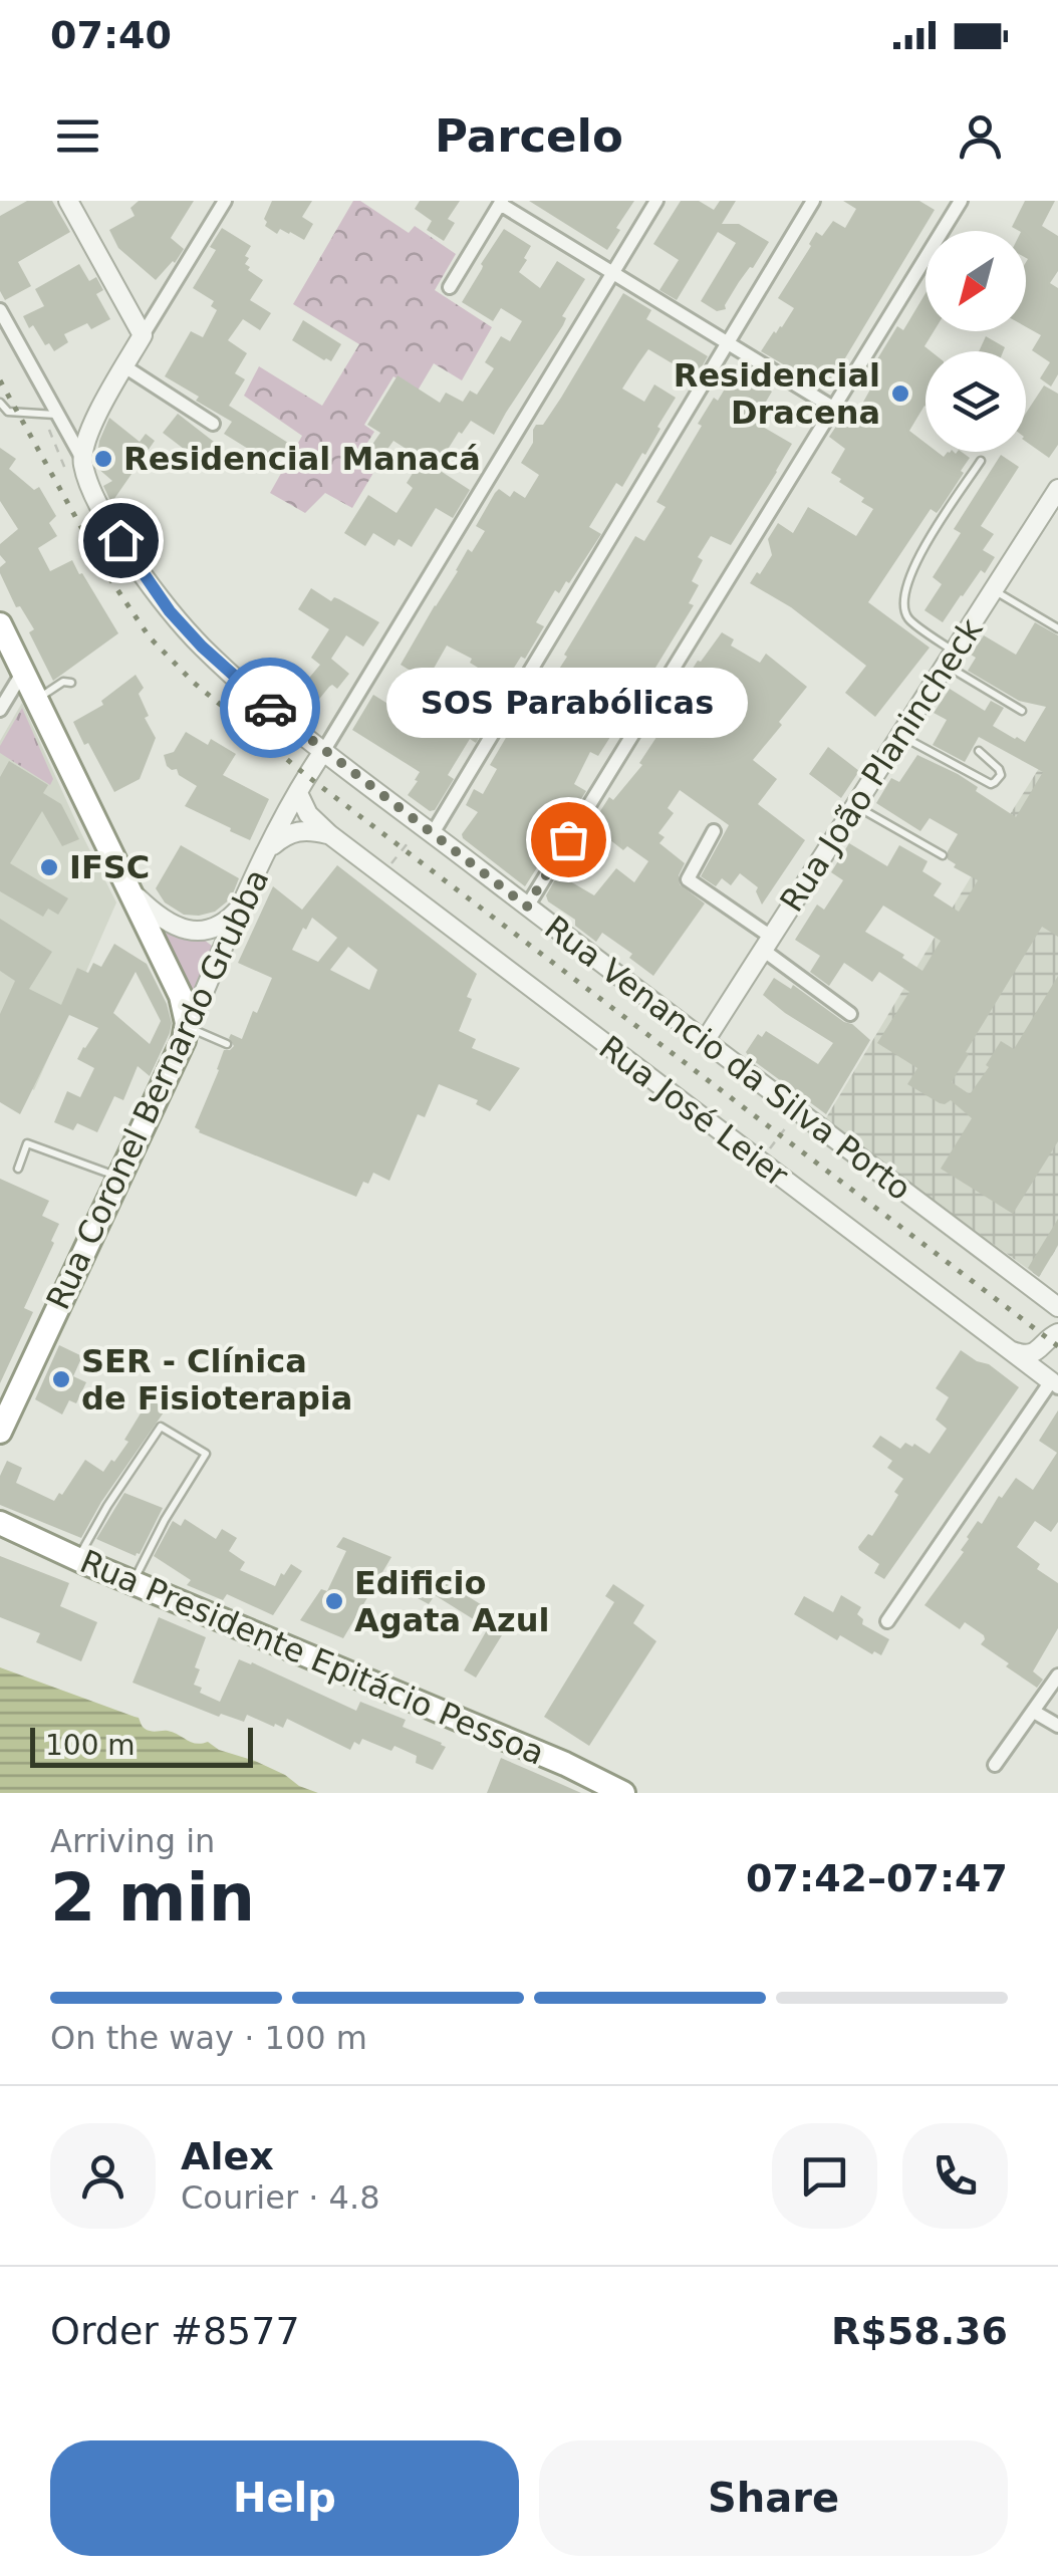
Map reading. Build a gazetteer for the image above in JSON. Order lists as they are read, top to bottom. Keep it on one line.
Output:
{"streets":{"highway":["Rua Coronel Bernardo Grubba","Rua Presidente Epitácio Pessoa"],"street":["Rua João Planincheck","Rua Venancio da Silva Porto","Rua José Leier"]},"crossings":[["Rua João Planincheck","Rua Venancio da Silva Porto"],["Rua Venancio da Silva Porto","Rua Coronel Bernardo Grubba"],["Rua Coronel Bernardo Grubba","Rua José Leier"]],"places":["Residencial Dracena","Residencial Manacá","SOS Parabólicas","IFSC","SER - Clínica de Fisioterapia","Edificio Agata Azul"],"scale_bar":"100 m","north":"bottom left","page":{"status":"07:40","header":"Parcelo","bubble":"SOS Parabólicas","scale":"100 m","heading":["2 min","Arriving in","07:42–07:47"],"panel":["Alex","Courier · 4.8","Order #8577","R$58.36"],"bar":"On the way · 100 m","buttons":["Help","Share"]}}
